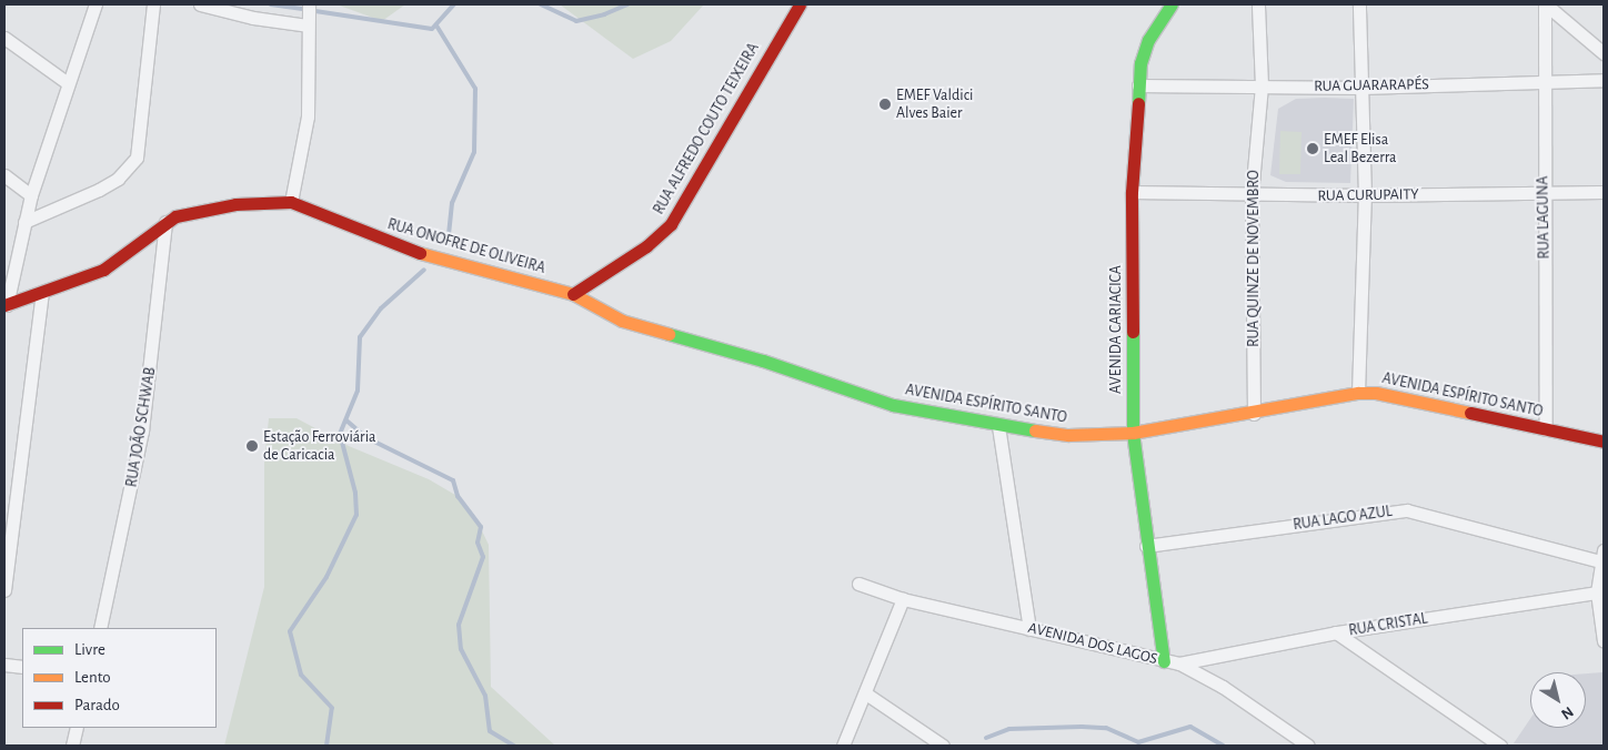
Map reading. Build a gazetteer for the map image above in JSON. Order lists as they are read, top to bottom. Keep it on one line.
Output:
{"streets":{"street":["RUA GUARARAPÉS","RUA ALFREDO COUTO TEIXEIRA","RUA CURUPAITY","RUA LAGUNA","RUA ONOFRE DE OLIVEIRA","RUA QUINZE DE NOVEMBRO","AVENIDA CARIACICA","AVENIDA ESPÍRITO SANTO","RUA JOÃO SCHWAB","RUA LAGO AZUL","RUA CRISTAL","AVENIDA DOS LAGOS"]},"crossings":[["RUA GUARARAPÉS","RUA LAGUNA"],["RUA GUARARAPÉS","RUA QUINZE DE NOVEMBRO"],["RUA GUARARAPÉS","AVENIDA CARIACICA"],["RUA ALFREDO COUTO TEIXEIRA","RUA ONOFRE DE OLIVEIRA"],["RUA ALFREDO COUTO TEIXEIRA","AVENIDA ESPÍRITO SANTO"],["RUA CURUPAITY","RUA LAGUNA"],["RUA CURUPAITY","RUA QUINZE DE NOVEMBRO"],["RUA CURUPAITY","AVENIDA CARIACICA"],["RUA LAGUNA","AVENIDA ESPÍRITO SANTO"],["RUA ONOFRE DE OLIVEIRA","AVENIDA ESPÍRITO SANTO"],["RUA QUINZE DE NOVEMBRO","AVENIDA ESPÍRITO SANTO"],["AVENIDA CARIACICA","AVENIDA ESPÍRITO SANTO"],["AVENIDA CARIACICA","RUA LAGO AZUL"],["AVENIDA CARIACICA","AVENIDA DOS LAGOS"],["RUA CRISTAL","AVENIDA DOS LAGOS"]],"places":["EMEF Valdici Alves Baier","EMEF Elisa Leal Bezerra","Estação Ferroviária de Caricacia"],"legend":["Livre","Lento","Parado"],"north":"bottom right"}
